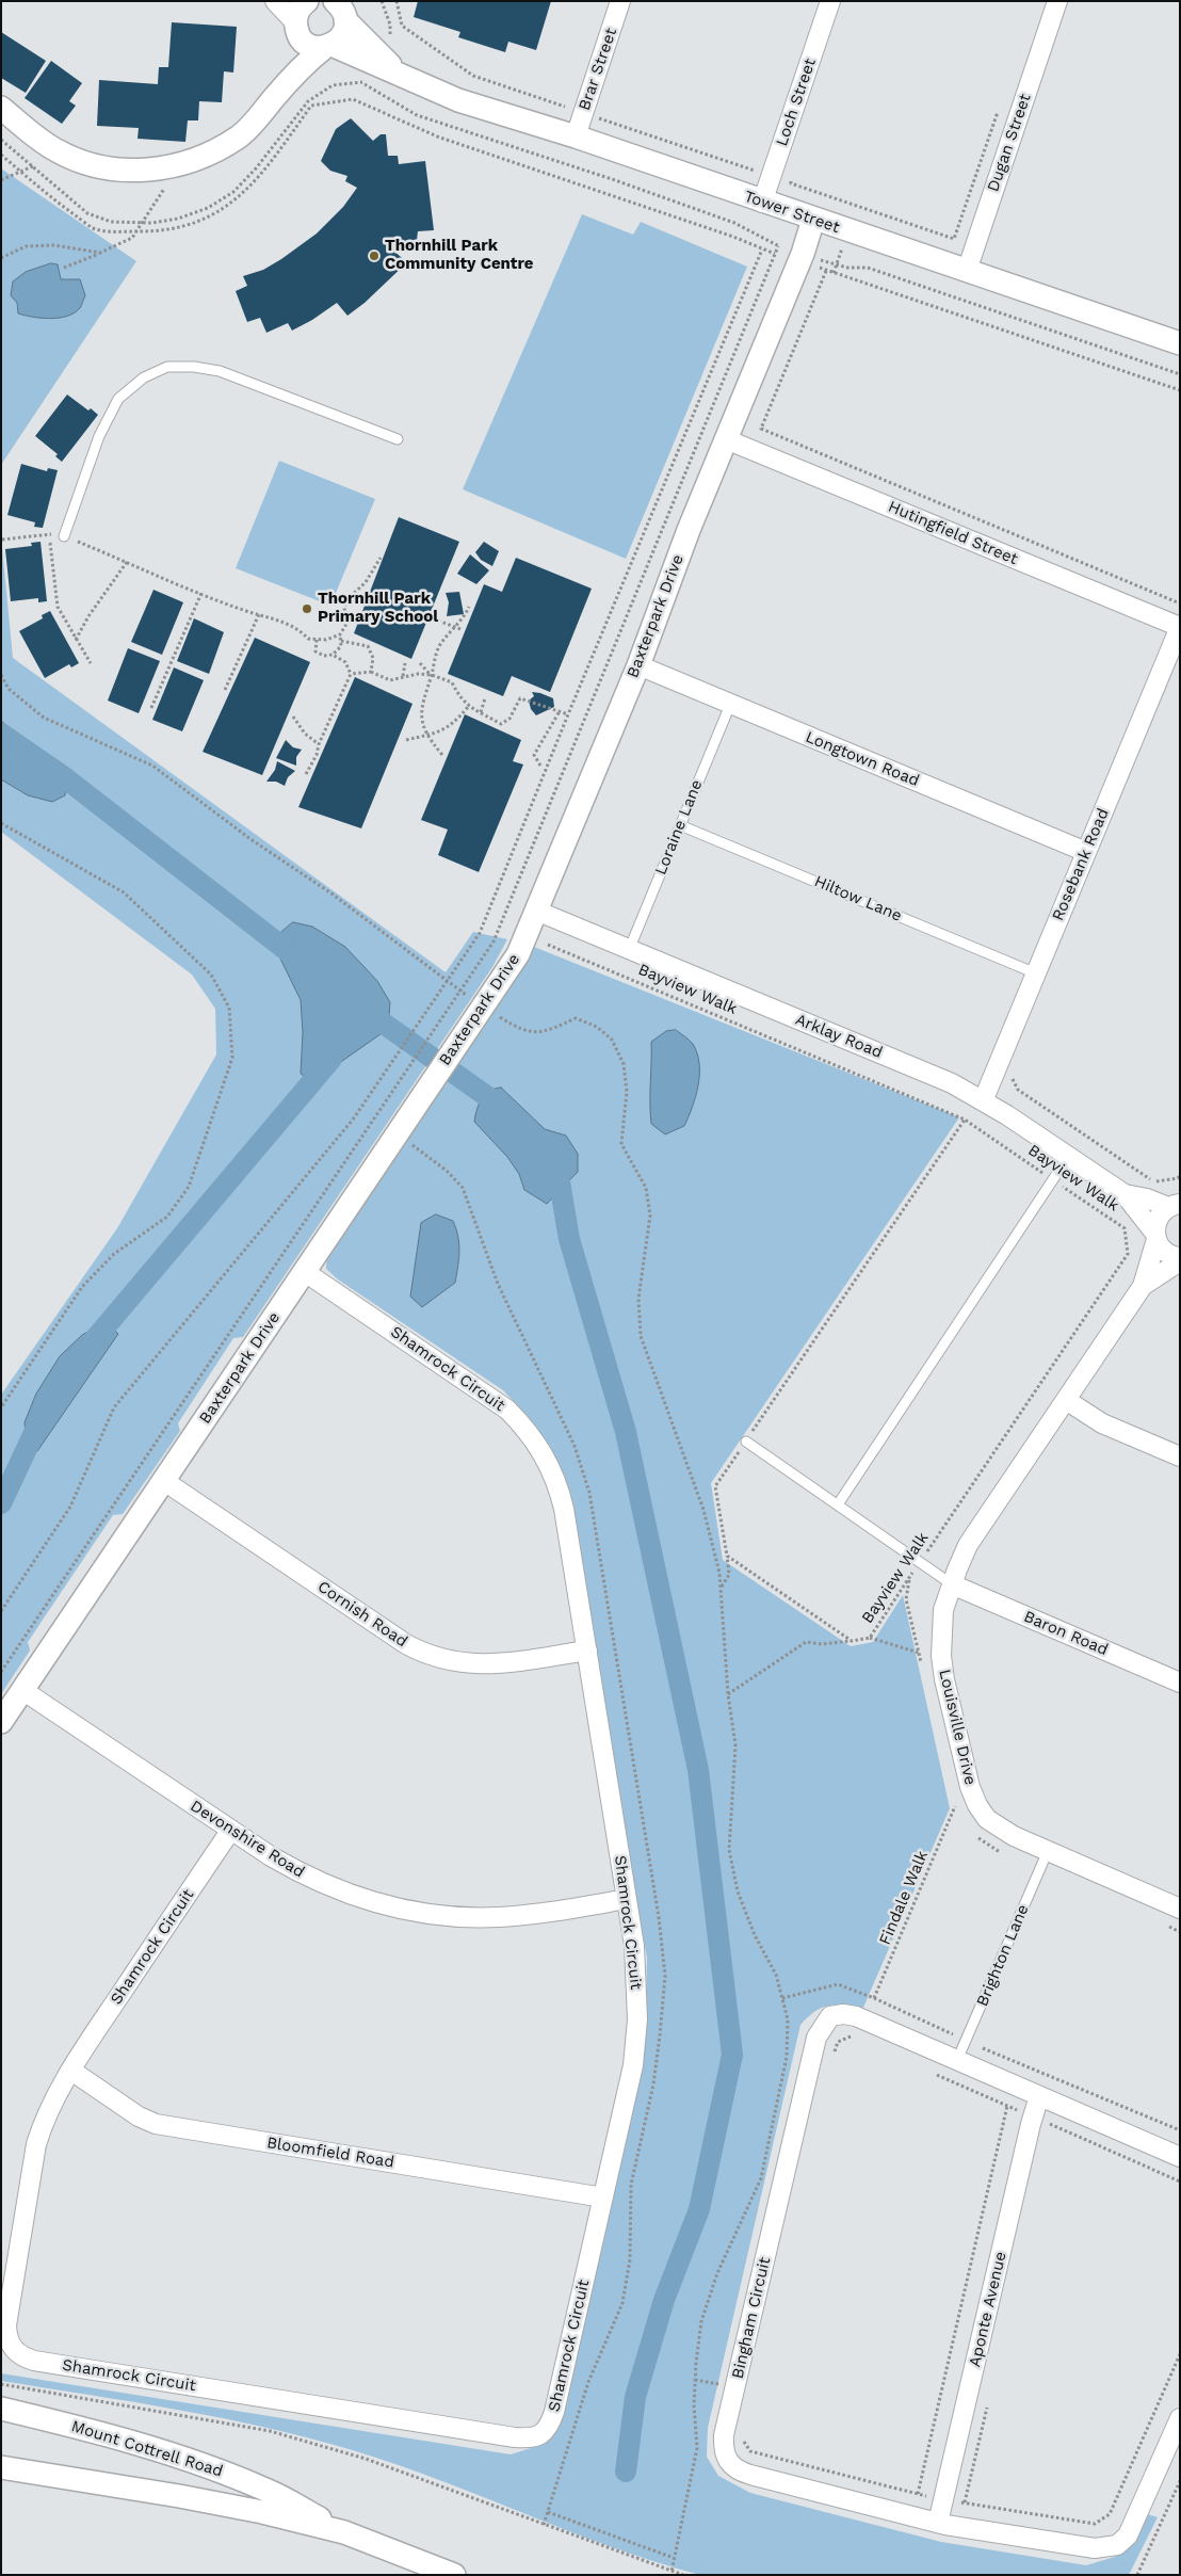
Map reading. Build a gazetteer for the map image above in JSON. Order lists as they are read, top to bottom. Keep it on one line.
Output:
{"streets":{"street":["Brar Street","Loch Street","Dugan Street","Tower Street","Hutingfield Street","Baxterpark Drive","Longtown Road","Rosebank Road","Arklay Road","Shamrock Circuit","Cornish Road","Baron Road","Louisville Drive","Devonshire Road","Bloomfield Road","Aponte Avenue","Bingham Circuit","Mount Cottrell Road"],"lane":["Loraine Lane","Hiltow Lane","Brighton Lane"],"path":["Bayview Walk","Findale Walk"]},"crossings":[["Brar Street","Tower Street"],["Loch Street","Tower Street"],["Dugan Street","Tower Street"],["Tower Street","Baxterpark Drive"],["Hutingfield Street","Baxterpark Drive"],["Hutingfield Street","Rosebank Road"],["Baxterpark Drive","Longtown Road"],["Baxterpark Drive","Arklay Road"],["Baxterpark Drive","Shamrock Circuit"],["Baxterpark Drive","Cornish Road"],["Baxterpark Drive","Devonshire Road"],["Longtown Road","Loraine Lane"],["Longtown Road","Rosebank Road"],["Loraine Lane","Hiltow Lane"],["Loraine Lane","Arklay Road"],["Rosebank Road","Hiltow Lane"],["Rosebank Road","Arklay Road"],["Arklay Road","Louisville Drive"],["Shamrock Circuit","Cornish Road"],["Shamrock Circuit","Devonshire Road"],["Shamrock Circuit","Bloomfield Road"],["Baron Road","Louisville Drive"],["Louisville Drive","Brighton Lane"],["Brighton Lane","Bingham Circuit"],["Aponte Avenue","Bingham Circuit"]],"places":["Thornhill Park Community Centre","Thornhill Park Primary School"]}
